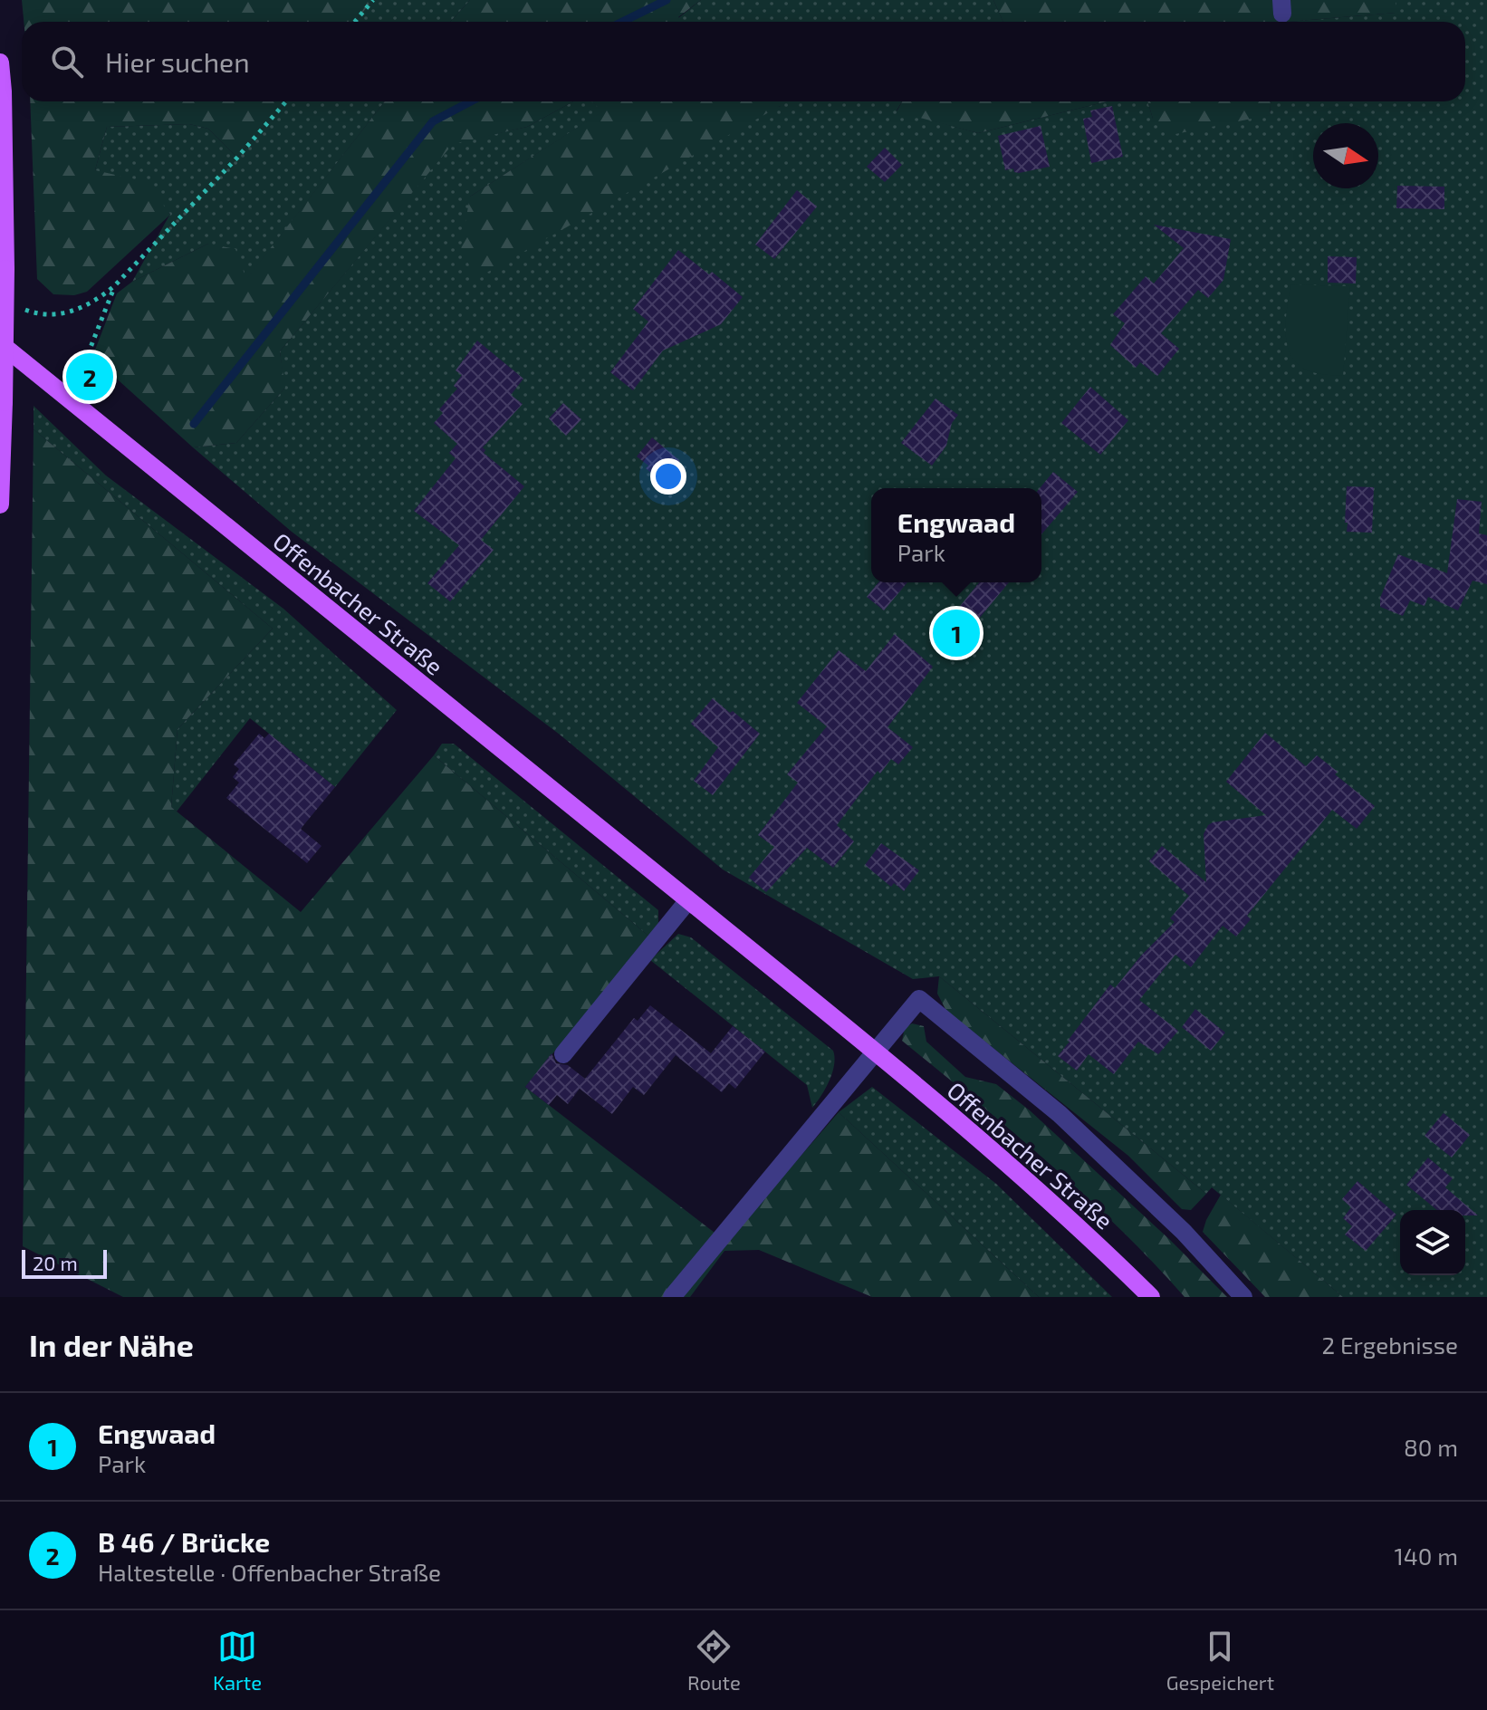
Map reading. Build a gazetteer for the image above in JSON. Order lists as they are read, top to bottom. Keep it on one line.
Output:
{"streets":{"main road":["Offenbacher Straße"]},"scale_bar":"20 m","north":"right","page":{"search":"Hier suchen","pins":["2","1"],"popup":["Engwaad","Park"],"scale":"20 m","heading":["In der Nähe","2 Ergebnisse"],"list":[{"mark":"1","name":"Engwaad","note":"Park","value":"80 m"},{"mark":"2","name":"B 46 / Brücke","note":"Haltestelle · Offenbacher Straße","value":"140 m"}],"nav":["Karte","Route","Gespeichert"]}}
